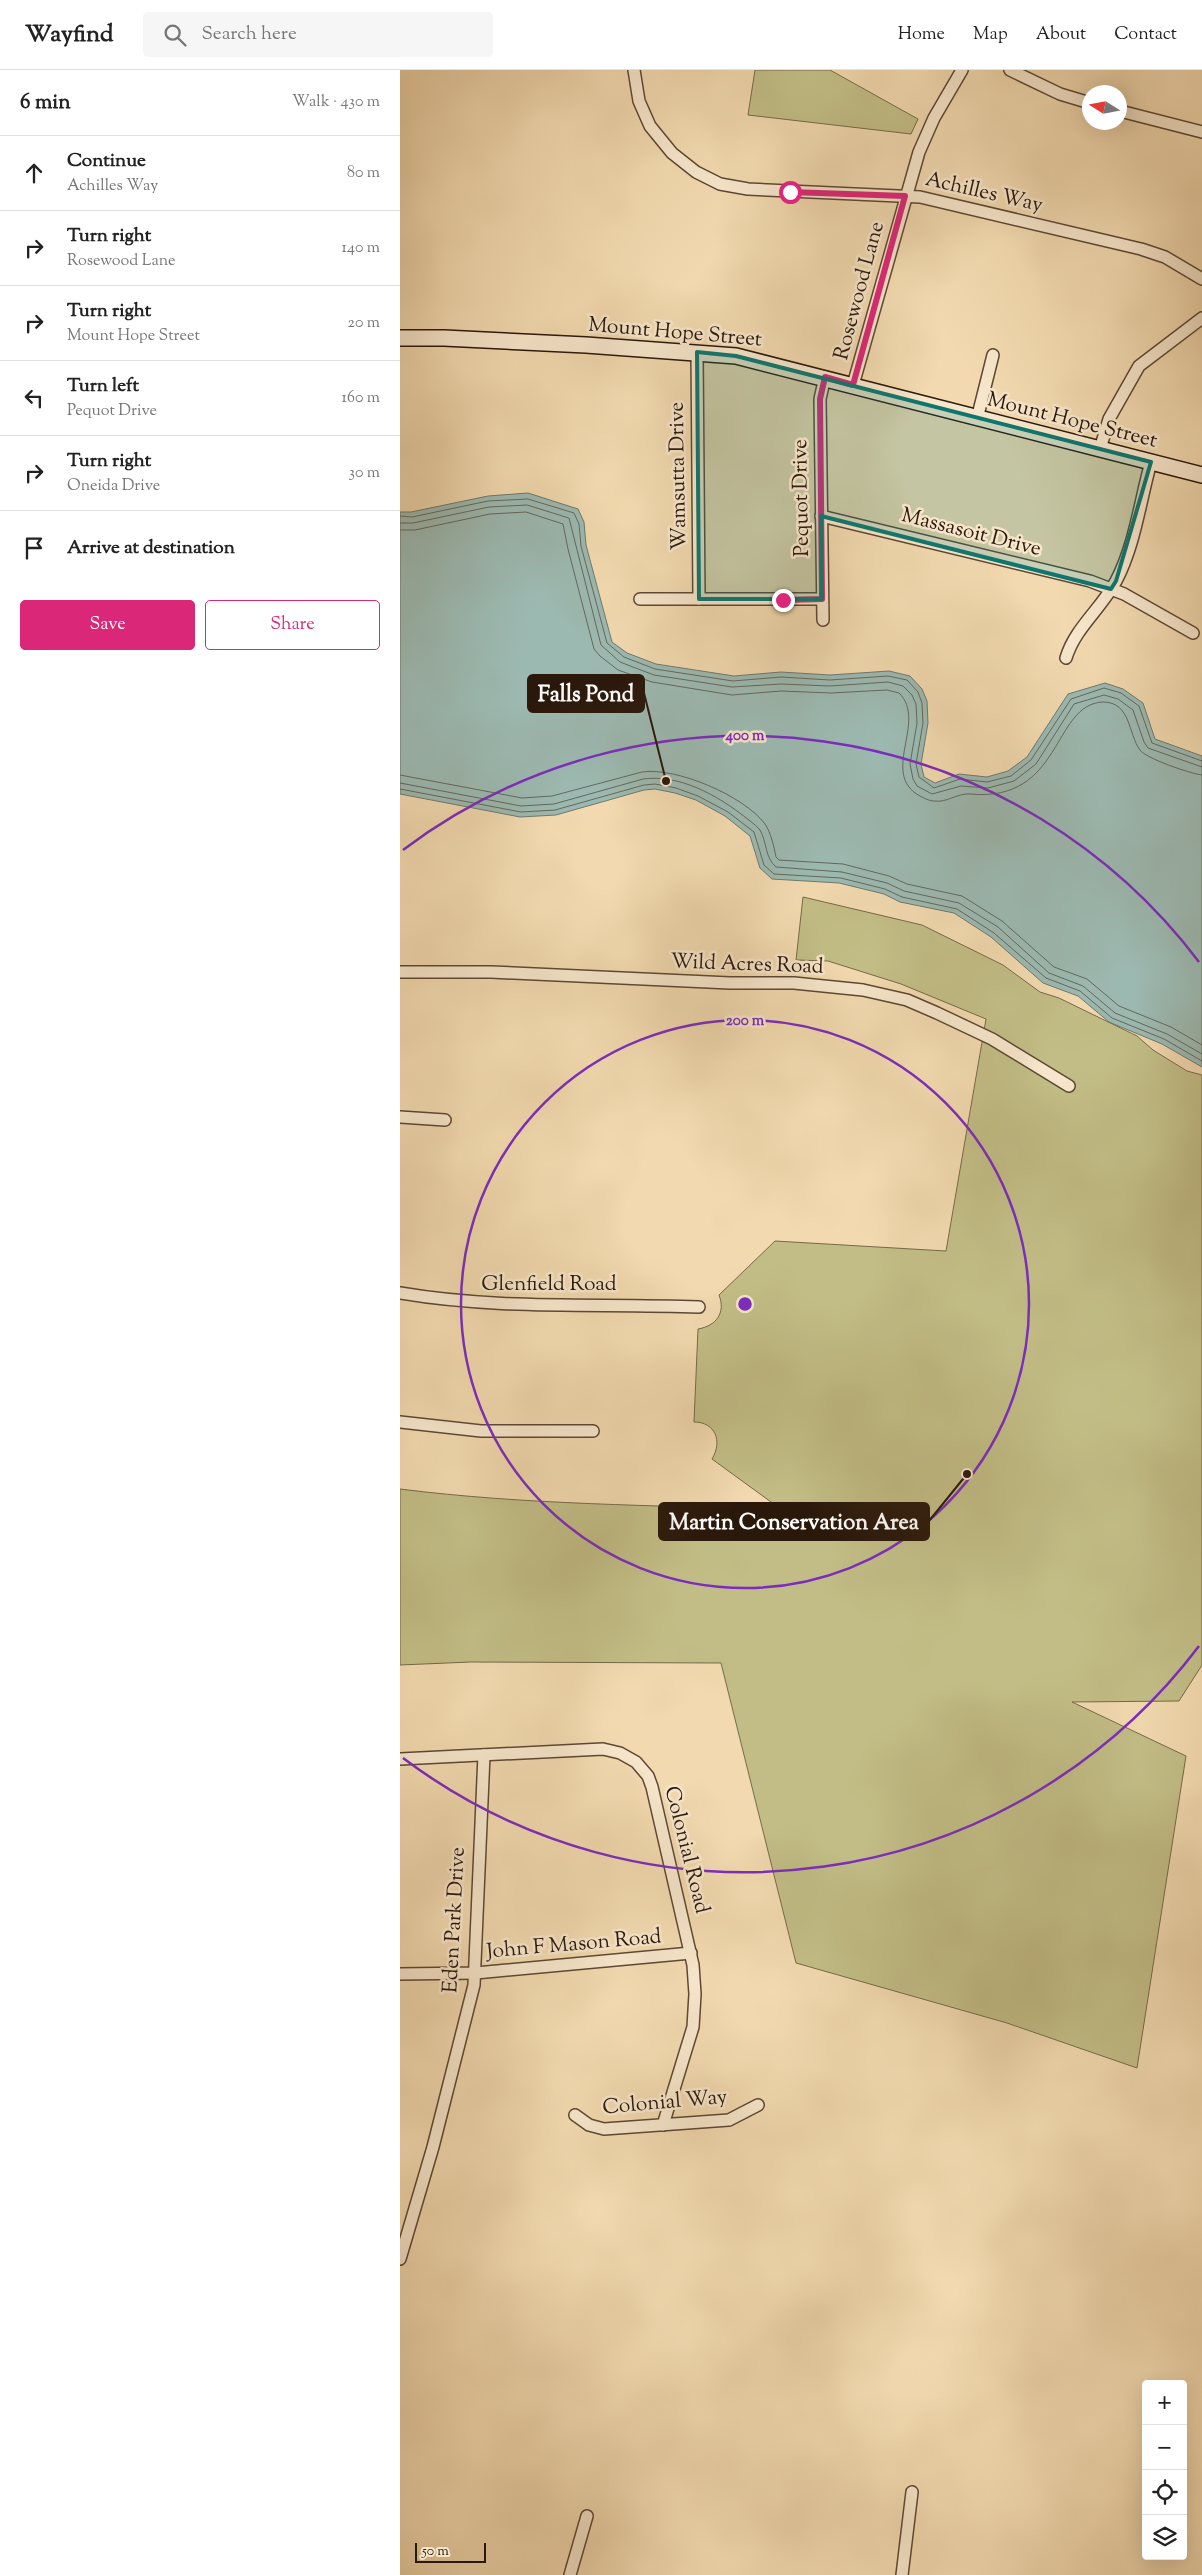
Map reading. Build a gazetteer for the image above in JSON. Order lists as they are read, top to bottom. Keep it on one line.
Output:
{"streets":{"street":["Achilles Way","Rosewood Lane","Mount Hope Street","Wamsutta Drive","Pequot Drive","Massasoit Drive","Wild Acres Road","Glenfield Road","Colonial Road","Eden Park Drive","John F Mason Road","Colonial Way"]},"crossings":[["Achilles Way","Rosewood Lane"],["Rosewood Lane","Mount Hope Street"],["Mount Hope Street","Wamsutta Drive"],["Mount Hope Street","Pequot Drive"],["Pequot Drive","Massasoit Drive"],["Colonial Road","Eden Park Drive"],["Colonial Road","John F Mason Road"],["Colonial Road","Colonial Way"],["Eden Park Drive","John F Mason Road"]],"places":["Falls Pond","Martin Conservation Area"],"scale_bar":"50 m","north":"left","page":{"header":"Wayfind","search":"Search here","nav":["Home","Map","About","Contact"],"heading":["6 min","Walk · 430 m"],"list":[["Continue","Achilles Way","80 m"],["Turn right","Rosewood Lane","140 m"],["Turn right","Mount Hope Street","20 m"],["Turn left","Pequot Drive","160 m"],["Turn right","Oneida Drive","30 m"],"Arrive at destination"],"buttons":["Save","Share"],"map_buttons":["+","−"],"scale":"50 m"},"rings":["400 m","200 m"]}
